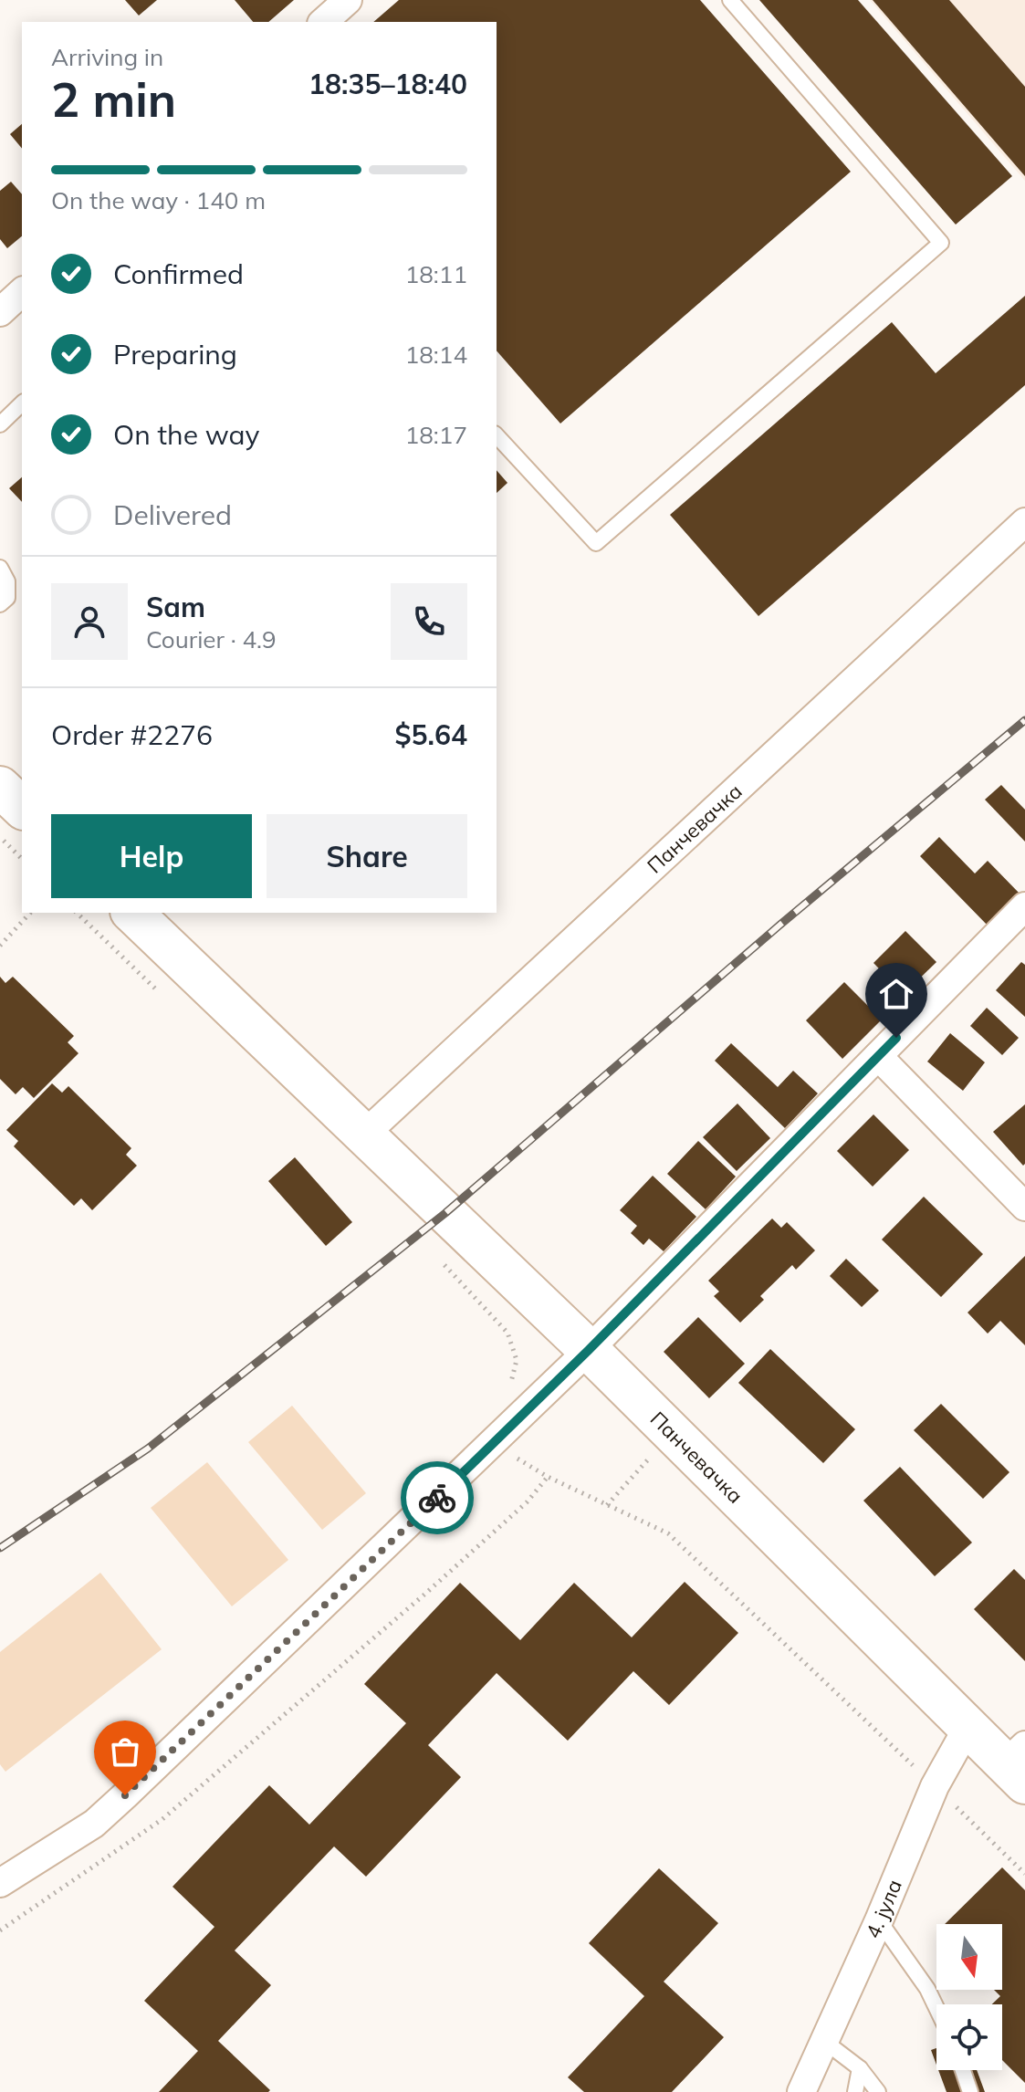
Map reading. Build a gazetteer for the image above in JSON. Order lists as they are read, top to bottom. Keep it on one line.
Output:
{"streets":{"street":["Панчевачка","4. јула"]},"crossings":[["Панчевачка","4. јула"]],"north":"bottom","page":{"heading":["2 min","Arriving in","18:35–18:40"],"panel":["Sam","Courier · 4.9","Order #2276","$5.64"],"bar":"On the way · 140 m","list":[["Confirmed","18:11"],["Preparing","18:14"],["On the way","18:17"],"Delivered"],"buttons":["Help","Share"]}}
